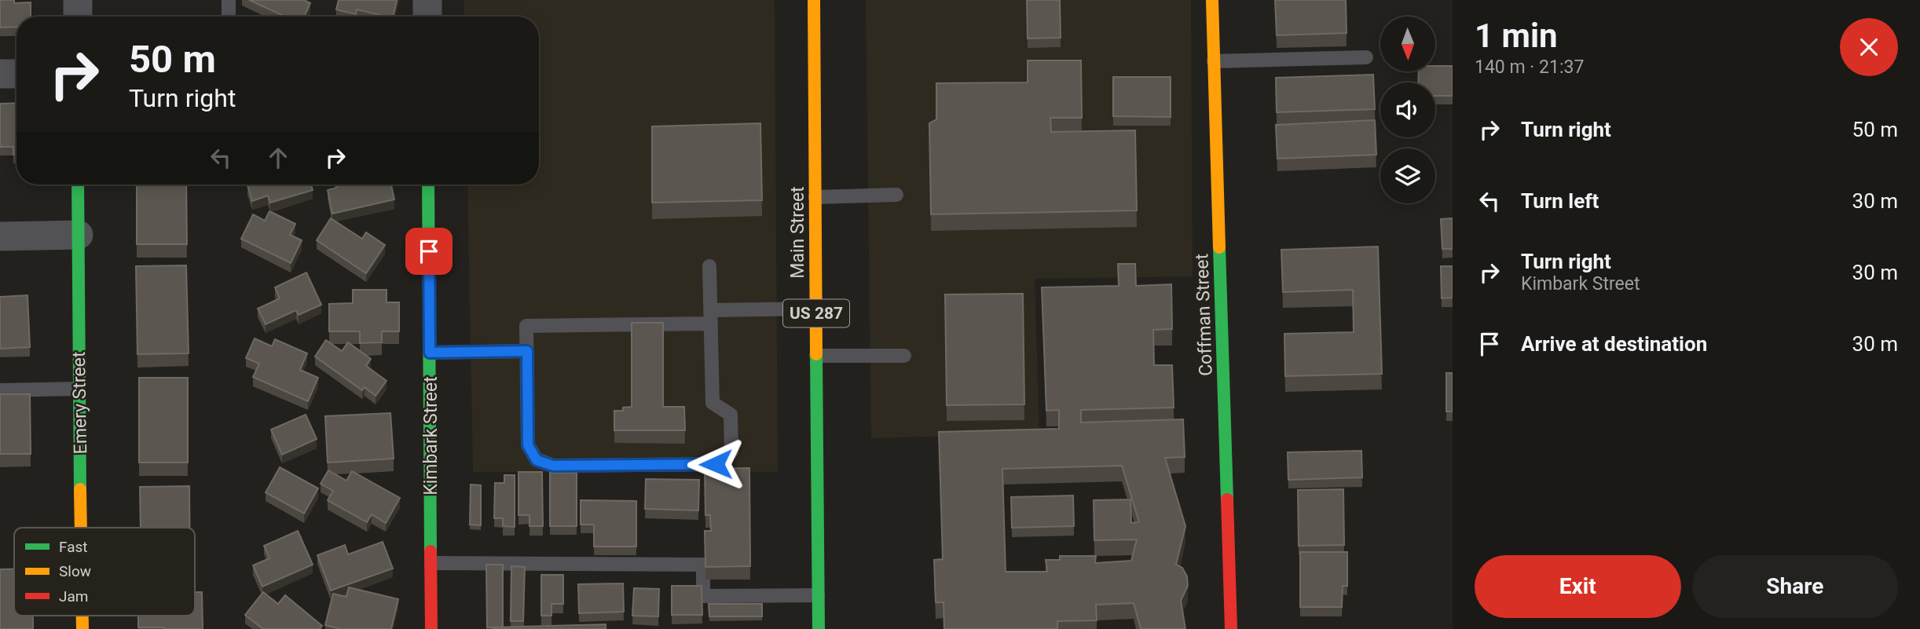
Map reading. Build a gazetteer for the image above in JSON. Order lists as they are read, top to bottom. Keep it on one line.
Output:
{"streets":{"main road":["Main Street","US 287","Coffman Street","Emery Street","Kimbark Street"]},"legend":["Fast","Slow","Jam"],"north":"bottom","page":{"heading":["1 min","140 m · 21:37"],"turn":["50 m","Turn right"],"list":[{"name":"Turn right","value":"50 m"},{"name":"Turn left","value":"30 m"},{"name":"Turn right","note":"Kimbark Street","value":"30 m"},{"name":"Arrive at destination","value":"30 m"}],"buttons":["Exit","Share"]}}
